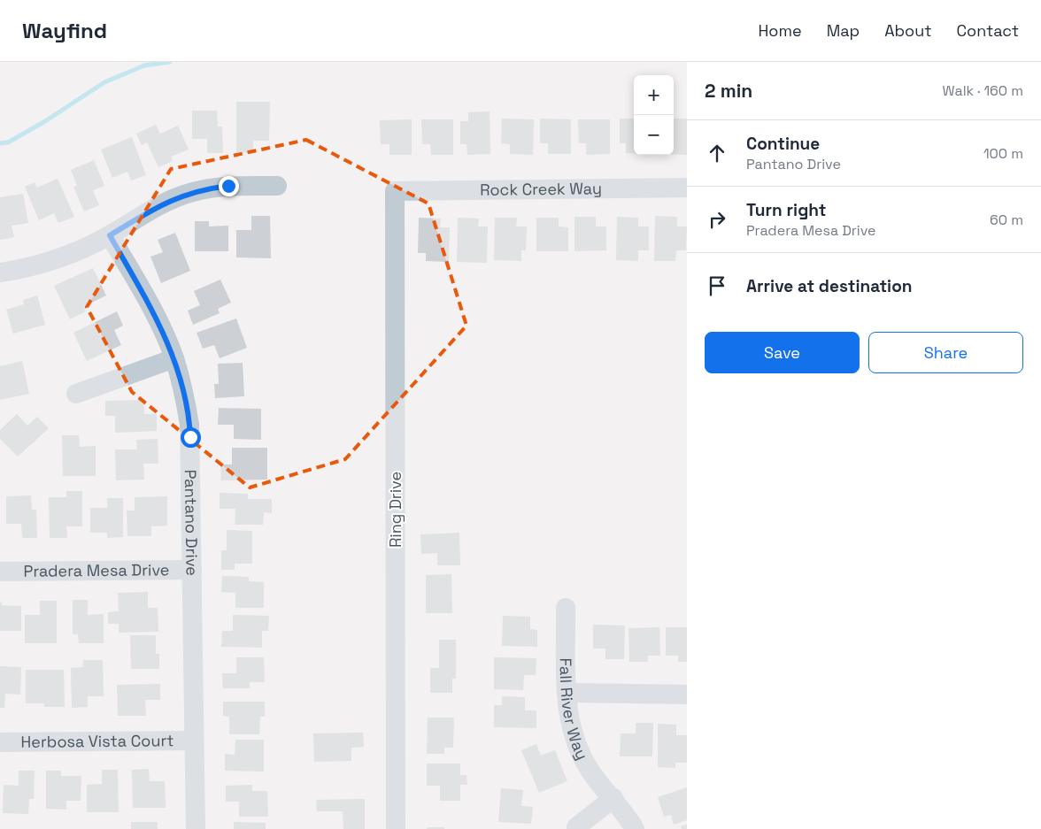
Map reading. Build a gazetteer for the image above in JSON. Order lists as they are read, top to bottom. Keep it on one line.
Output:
{"streets":{"street":["Rock Creek Way","Ring Drive","Pantano Drive","Pradera Mesa Drive","Fall River Way","Herbosa Vista Court"]},"crossings":[["Rock Creek Way","Ring Drive"],["Pantano Drive","Pradera Mesa Drive"],["Pantano Drive","Herbosa Vista Court"]],"page":{"header":"Wayfind","nav":["Home","Map","About","Contact"],"heading":["2 min","Walk · 160 m"],"map_buttons":["+","−"],"list":[["Continue","Pantano Drive","100 m"],["Turn right","Pradera Mesa Drive","60 m"],"Arrive at destination"],"buttons":["Save","Share"]}}
